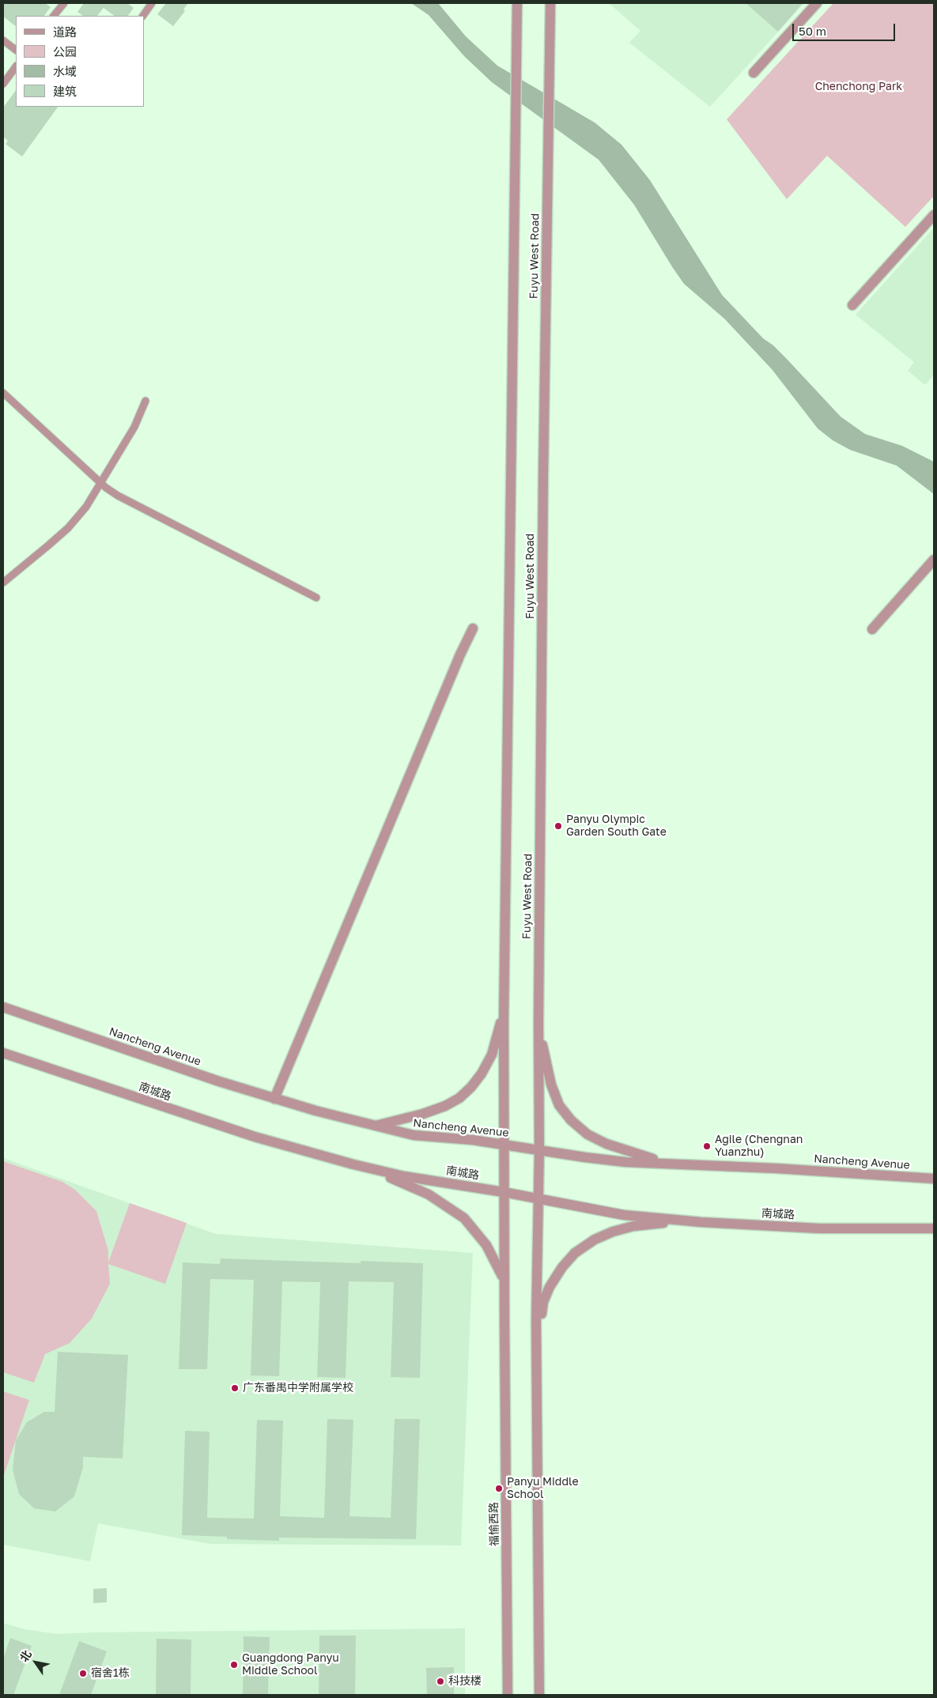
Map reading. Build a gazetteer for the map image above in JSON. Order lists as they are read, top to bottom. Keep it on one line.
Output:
{"streets":{"street":["Fuyu West Road","Nancheng Avenue","南城路","福愉西路"]},"crossings":[["Fuyu West Road","Nancheng Avenue"],["Fuyu West Road","南城路"],["Fuyu West Road","福愉西路"],["南城路","福愉西路"]],"parks":["Chenchong Park"],"places":["Panyu Olympic Garden South Gate","Agile (Chengnan Yuanzhu)","广东番禺中学附属学校","Panyu Middle School","Guangdong Panyu Middle School","宿舍1栋","科技楼"],"legend":["道路","公园","水域","建筑"],"scale_bar":"50 m","north":"top left"}
